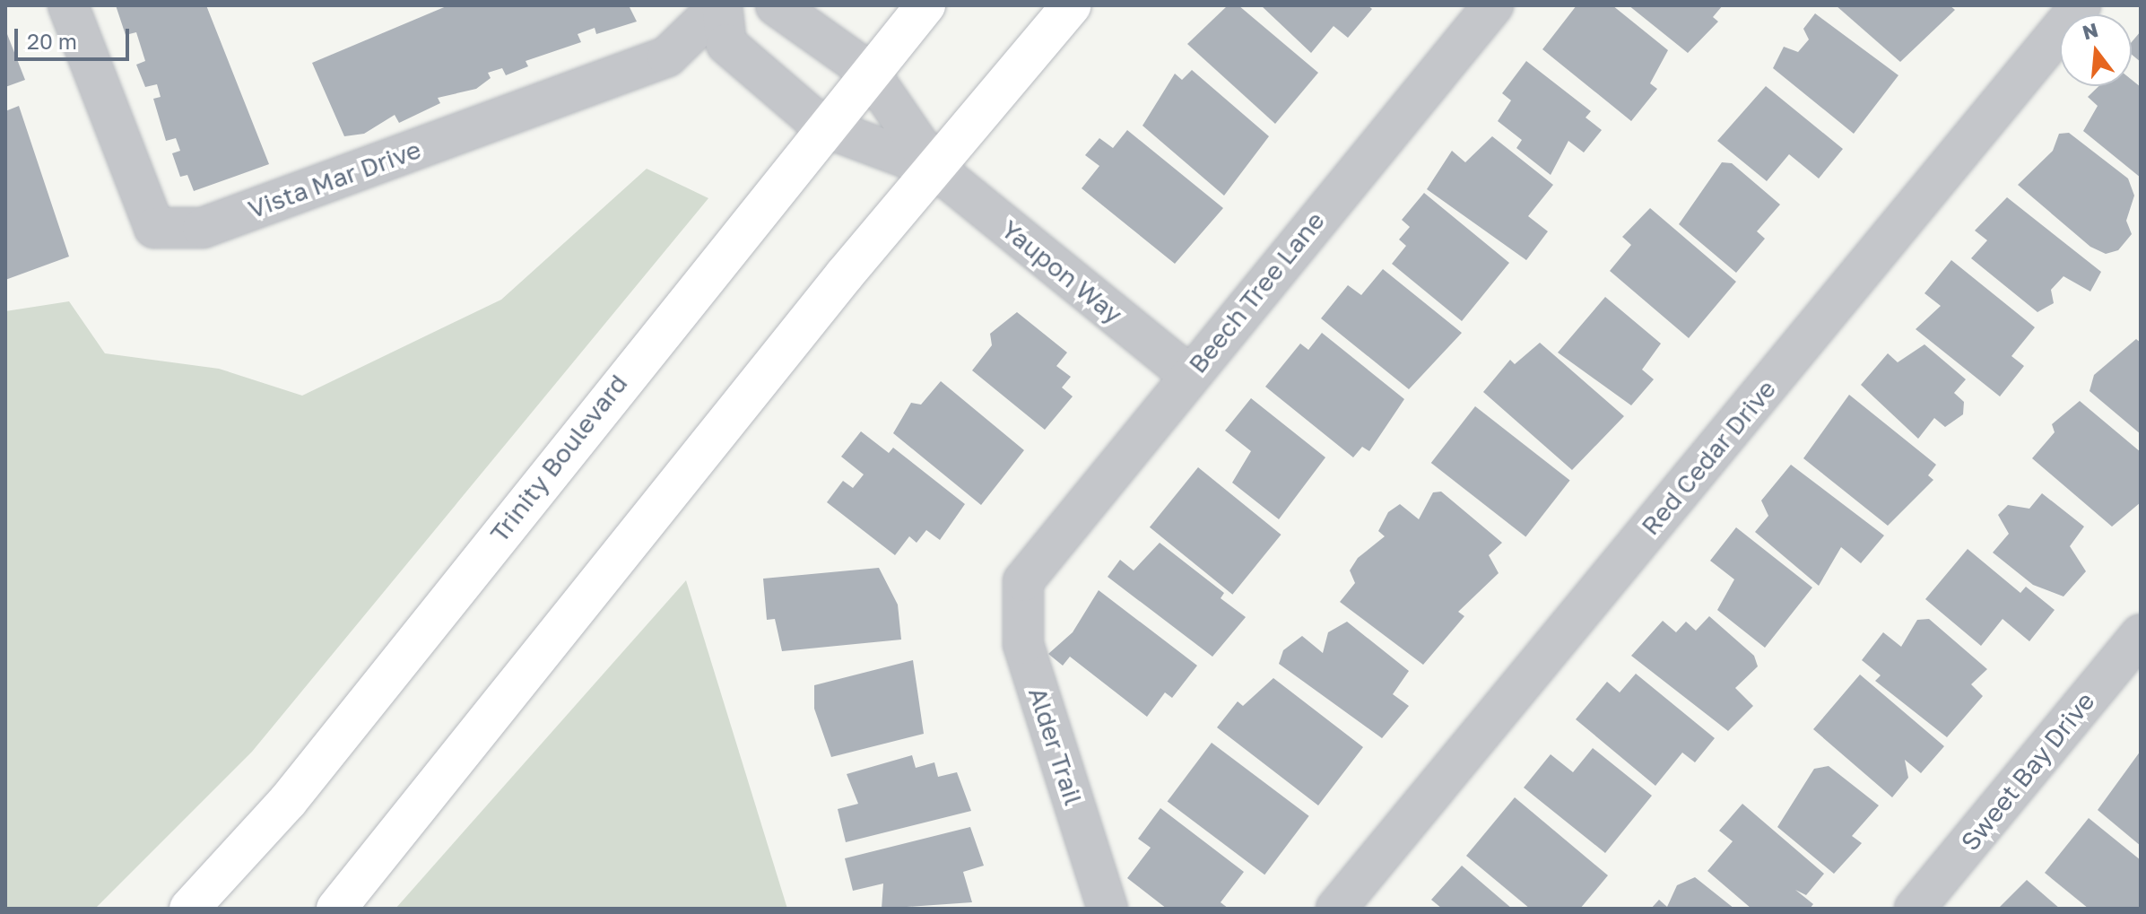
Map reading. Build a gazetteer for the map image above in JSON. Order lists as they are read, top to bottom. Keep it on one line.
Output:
{"streets":{"main road":["Trinity Boulevard"],"street":["Vista Mar Drive","Yaupon Way","Beech Tree Lane","Red Cedar Drive","Alder Trail","Sweet Bay Drive"]},"crossings":[["Yaupon Way","Beech Tree Lane"],["Beech Tree Lane","Alder Trail"]],"scale_bar":"20 m","north":"top"}
